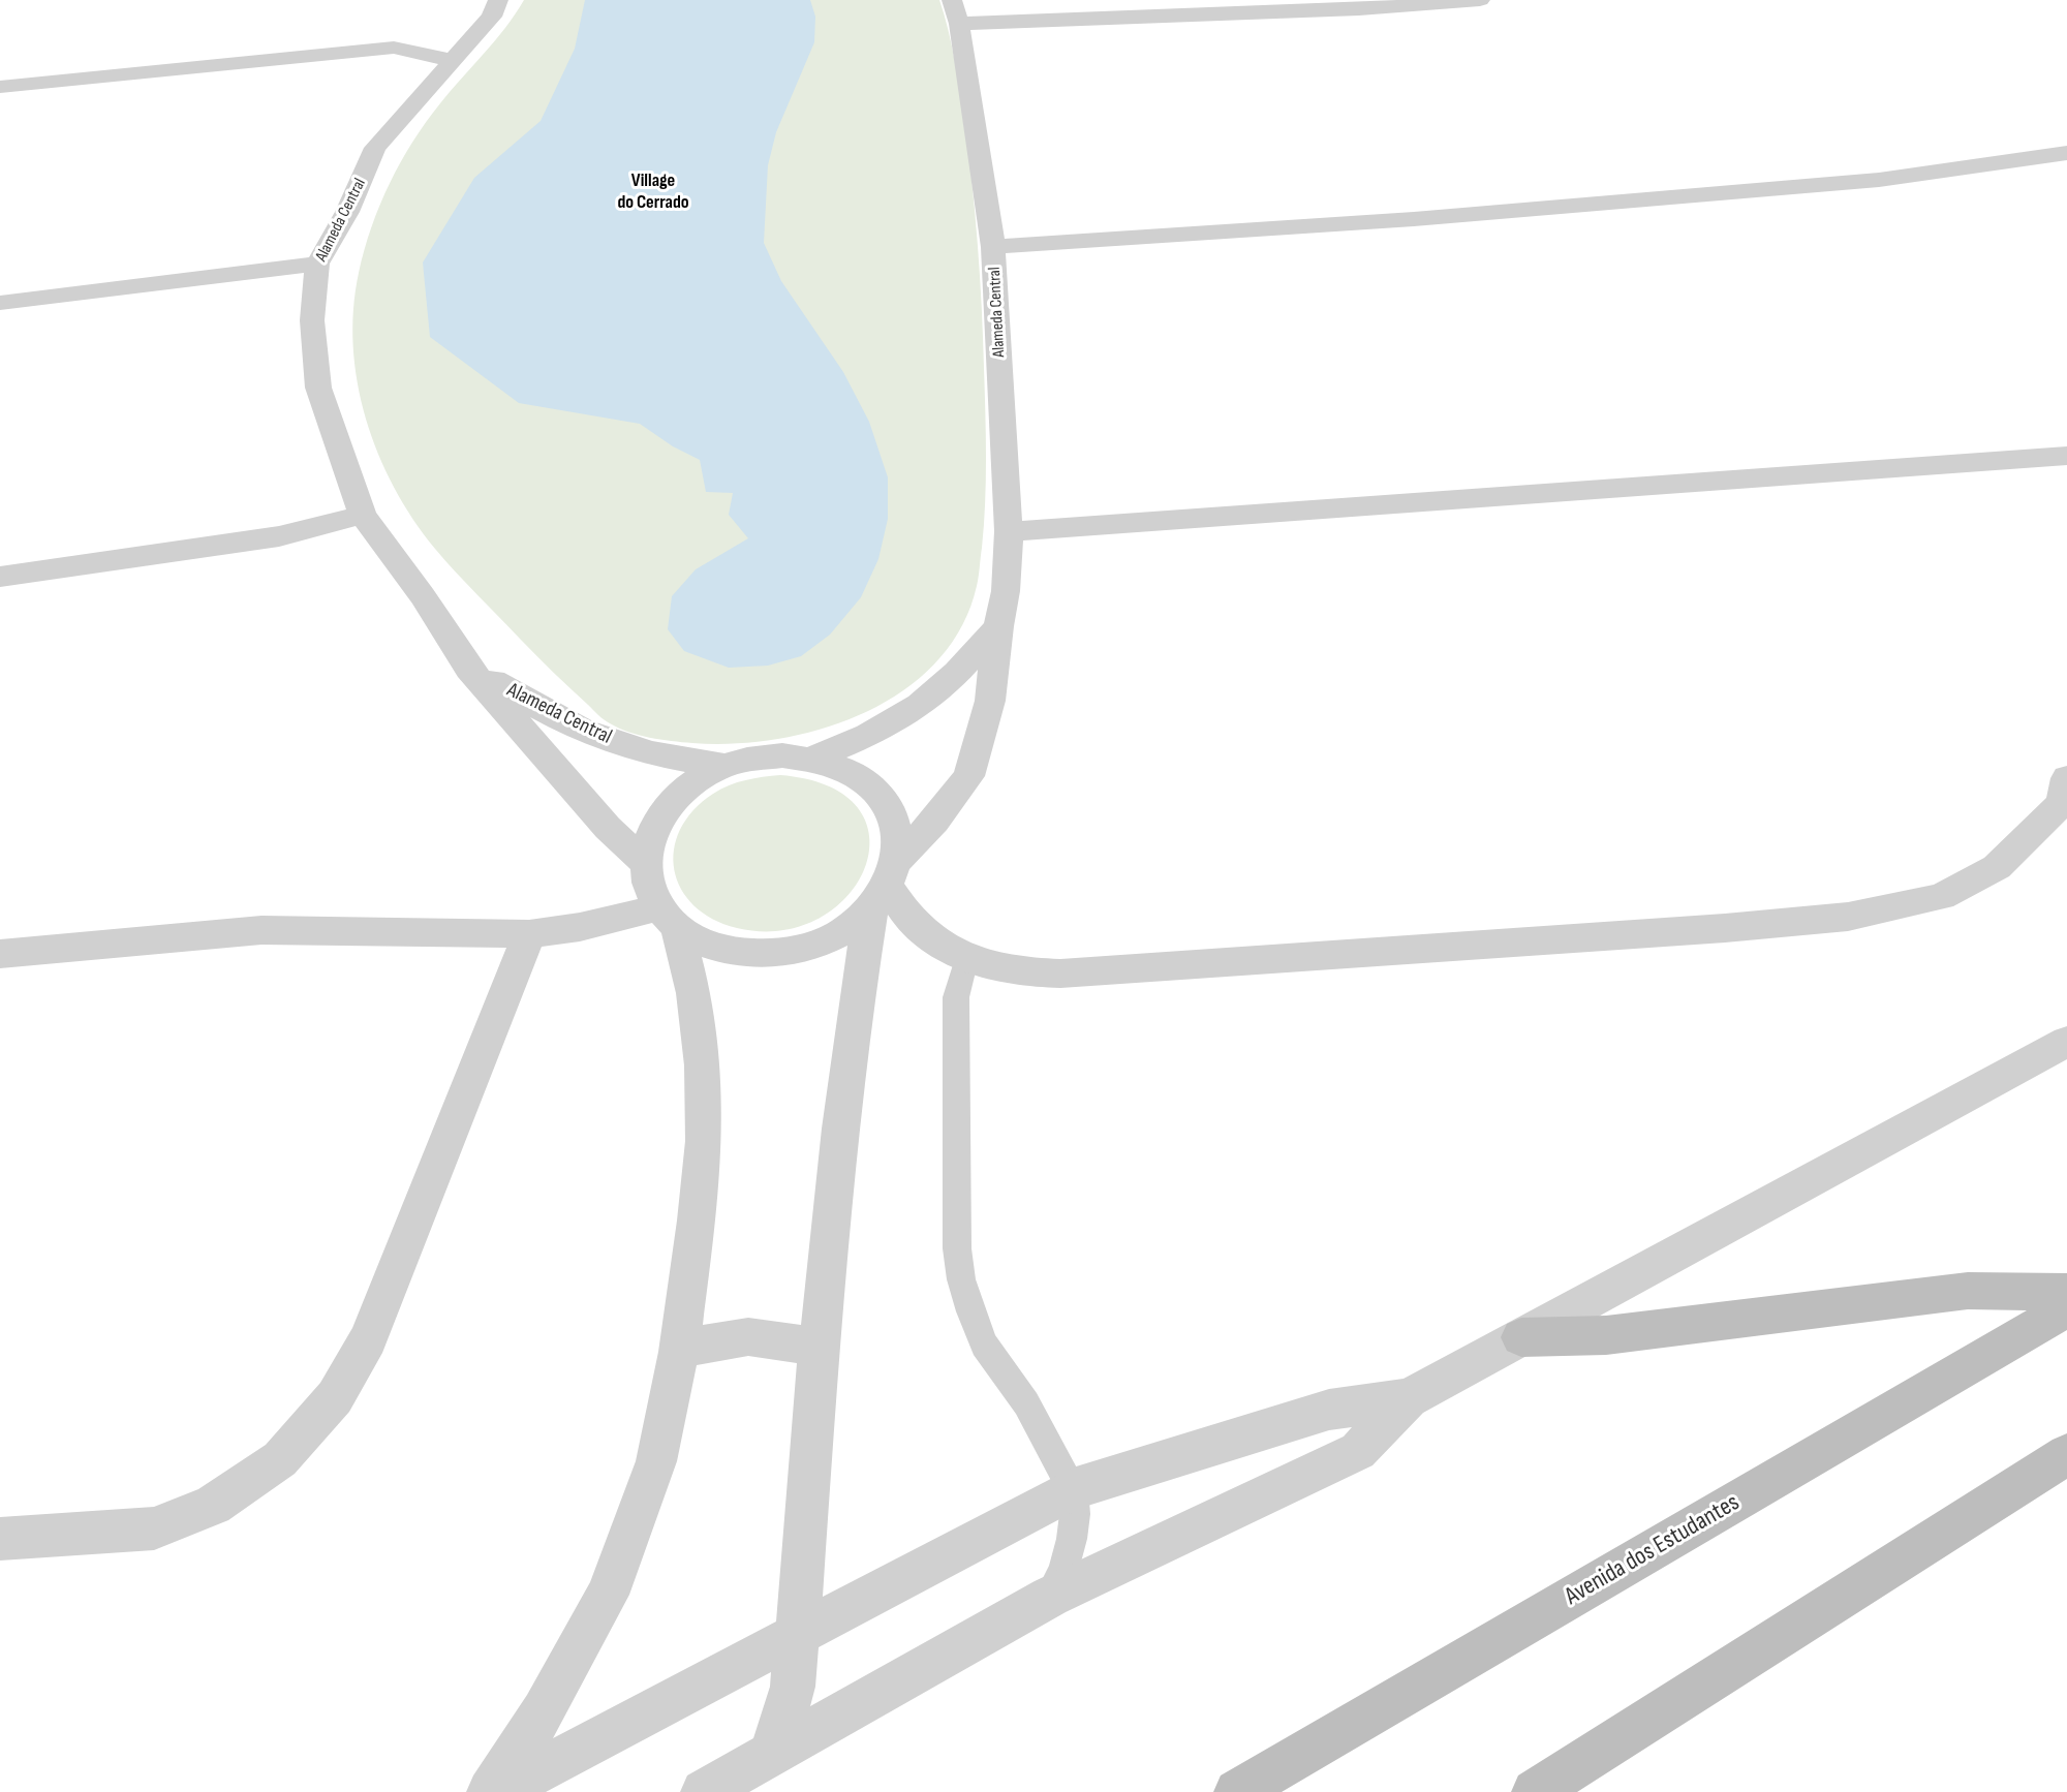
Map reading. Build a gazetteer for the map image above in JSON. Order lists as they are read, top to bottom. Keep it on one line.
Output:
{"streets":{"main road":["Avenida dos Estudantes"],"street":["Alameda Central"]},"districts":["Village do Cerrado"]}
